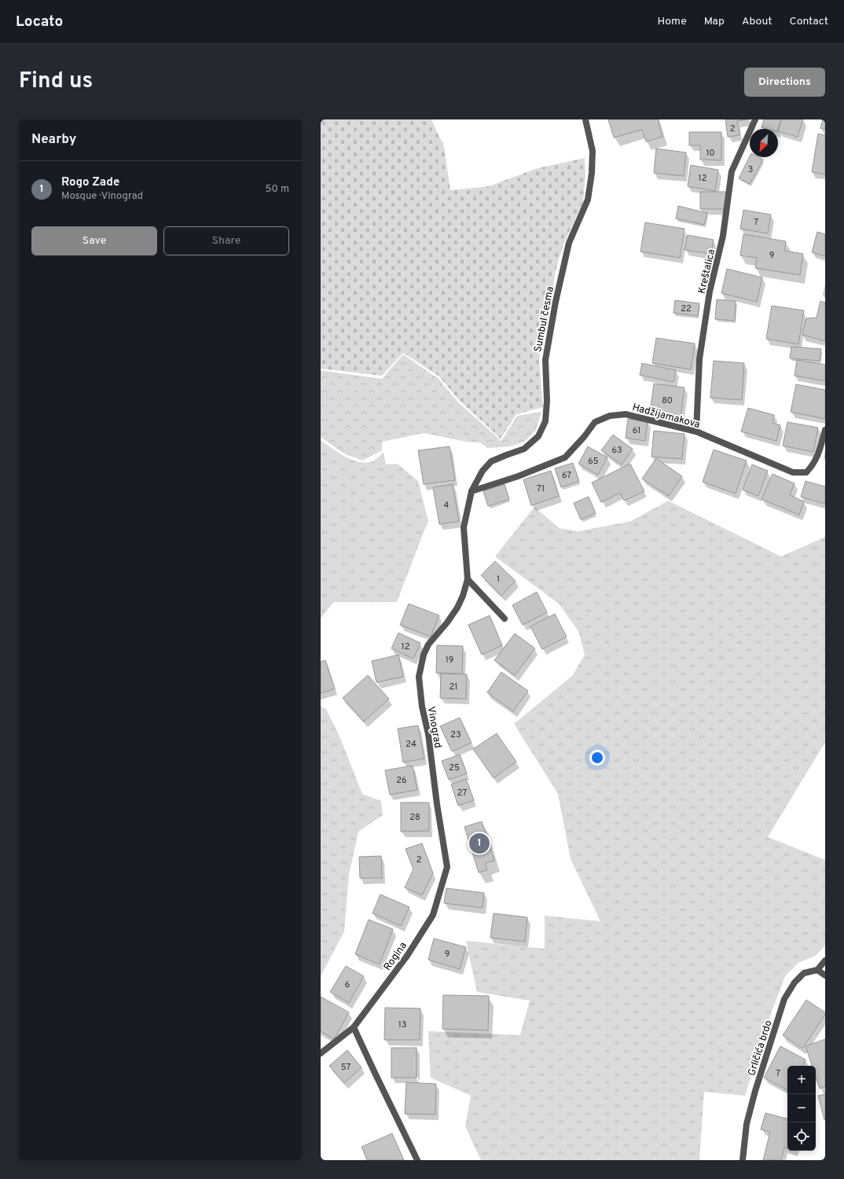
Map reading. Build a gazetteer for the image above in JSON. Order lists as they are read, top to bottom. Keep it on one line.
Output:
{"streets":{"street":["Kreštalica","Sumbul česma","Hadžijamakova","Vinograd","Rogina","Grličića brdo"]},"crossings":[["Kreštalica","Hadžijamakova"],["Sumbul česma","Hadžijamakova"],["Sumbul česma","Vinograd"],["Hadžijamakova","Vinograd"],["Vinograd","Rogina"]],"house_numbers":["2","10","3","12","7","9","22","80","61","63","65","67","71","4","1","12","19","21","23","24","25","26","27","28","2","9","6","13","57","7"],"north":"bottom left","page":{"header":"Locato","nav":["Home","Map","About","Contact"],"title":"Find us","buttons":["Directions",["Save","Share"]],"heading":"Nearby","list":[{"mark":"1","name":"Rogo Zade","note":"Mosque · Vinograd","value":"50 m"}],"pins":"1","map_buttons":["+","−"]}}
